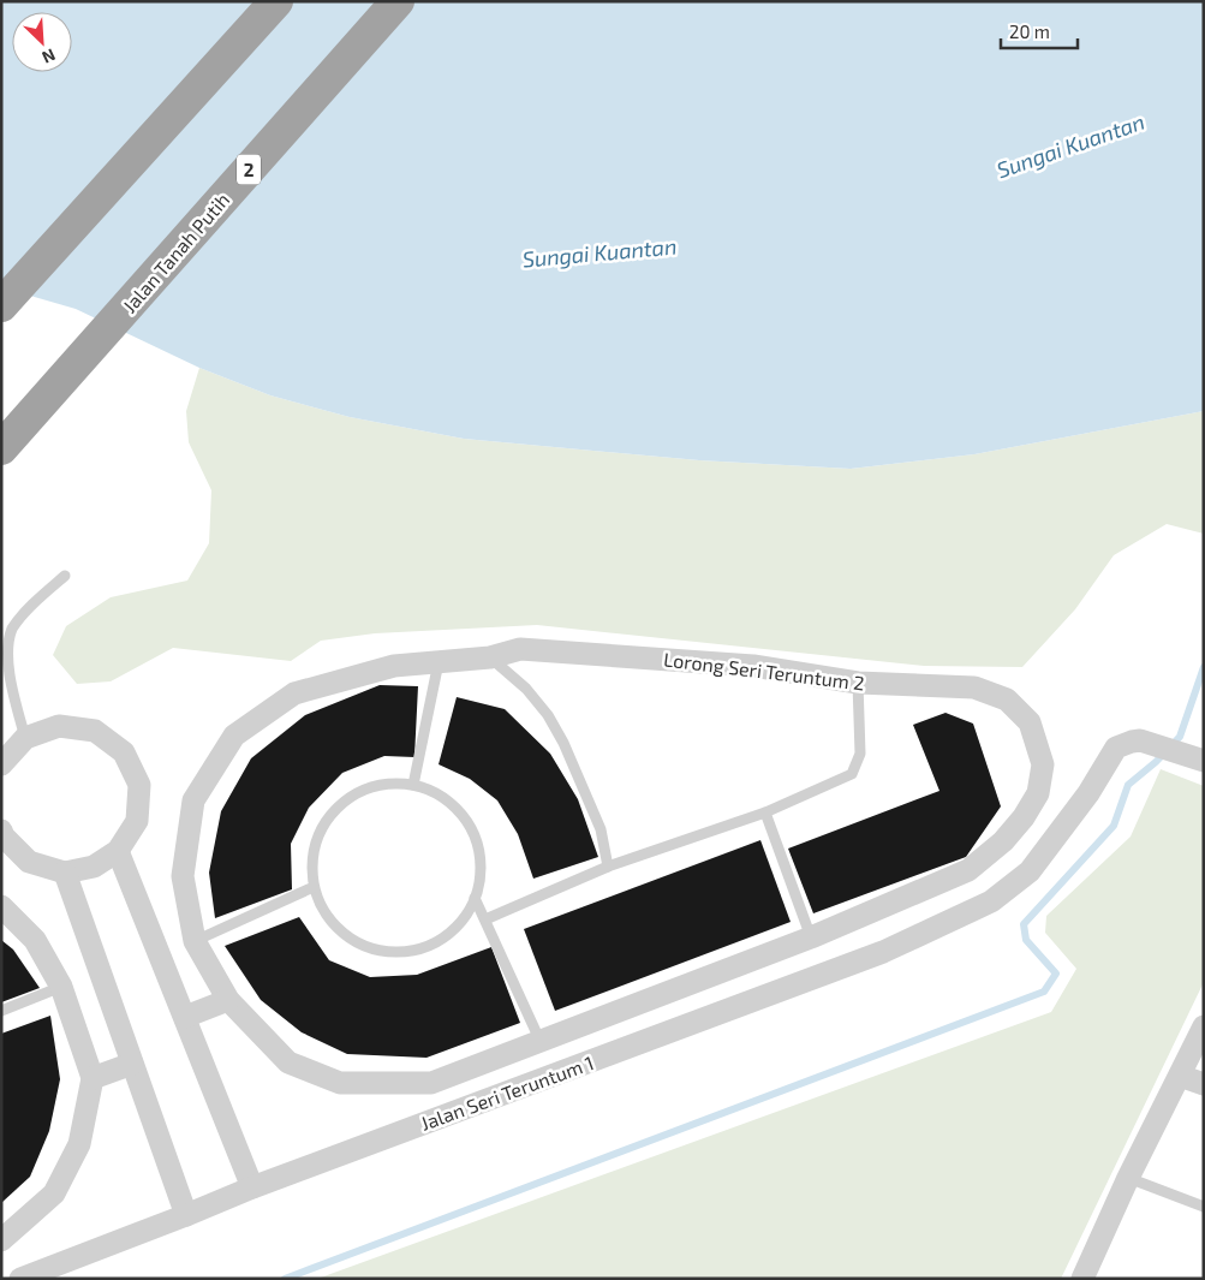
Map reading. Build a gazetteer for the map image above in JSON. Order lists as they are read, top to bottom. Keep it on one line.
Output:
{"streets":{"highway":["2","Jalan Tanah Putih"],"street":["Lorong Seri Teruntum 2","Jalan Seri Teruntum 1"]},"water":["Sungai Kuantan"],"scale_bar":"20 m","north":"bottom right"}
